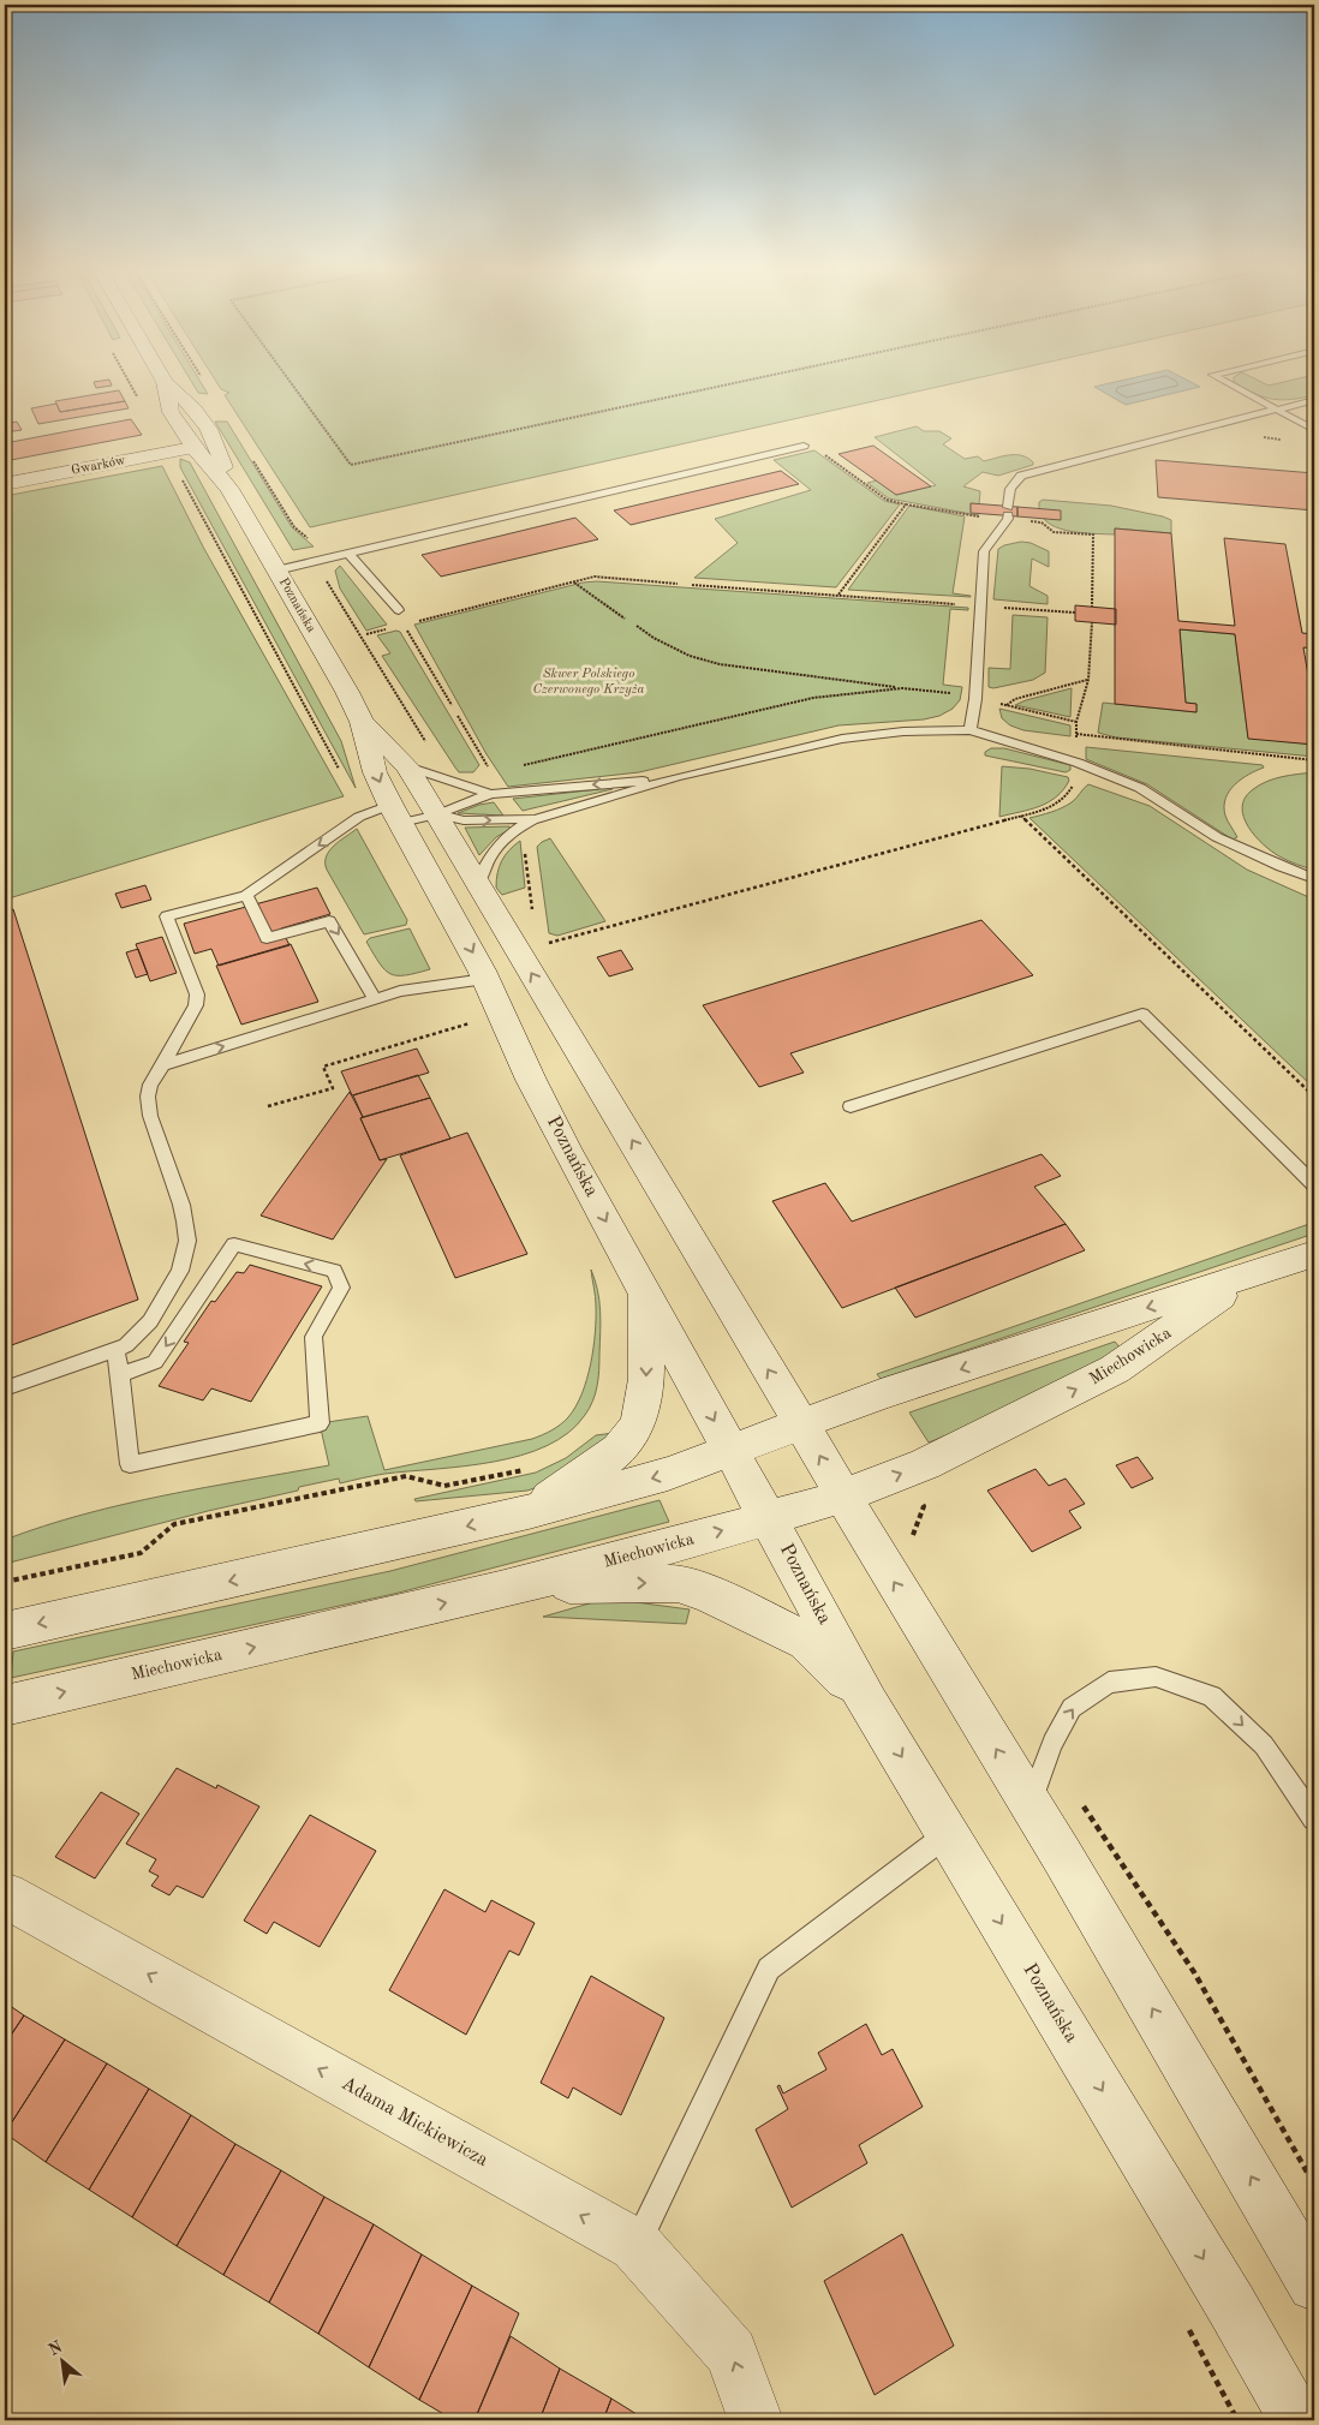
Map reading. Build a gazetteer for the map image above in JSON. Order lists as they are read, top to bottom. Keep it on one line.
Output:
{"streets":{"main road":["Gwarków","Poznańska","Miechowicka","Adama Mickiewicza"]},"crossings":[["Gwarków","Poznańska"],["Poznańska","Miechowicka"]],"one_way":["Adama Mickiewicza"],"parks":["Skwer Polskiego Czerwonego Krzyża"],"north":"top left"}
